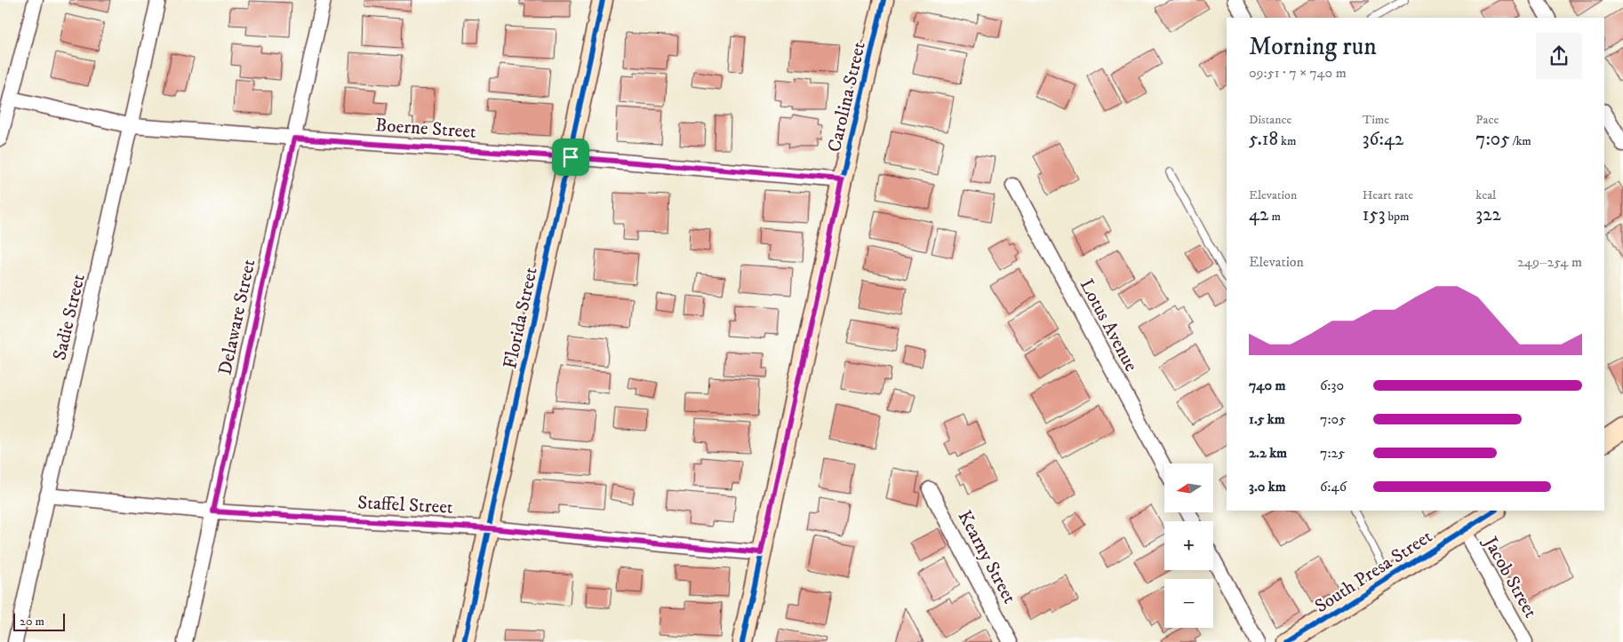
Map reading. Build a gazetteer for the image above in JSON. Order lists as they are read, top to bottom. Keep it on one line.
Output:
{"streets":{"street":["Carolina Street","Boerne Street","Sadie Street","Delaware Street","Florida Street","Lotus Avenue","Staffel Street","Kearny Street","South Presa Street","Jacob Street"]},"crossings":[["Carolina Street","Boerne Street"],["Carolina Street","Staffel Street"],["Boerne Street","Sadie Street"],["Boerne Street","Delaware Street"],["Boerne Street","Florida Street"],["Sadie Street","Staffel Street"],["Delaware Street","Staffel Street"],["Florida Street","Staffel Street"],["South Presa Street","Jacob Street"]],"scale_bar":"20 m","north":"left","page":{"heading":["Morning run","09:51 · 7 × 740 m"],"stats":[["Distance","5.18 km"],["Time","36:42"],["Pace","7:05 /km"],["Elevation","42 m"],["Heart rate","153 bpm"],["kcal","322"]],"chart":["Elevation","249–254 m"],"list":[{"name":"740 m","note":"6:30"},{"name":"1.5 km","note":"7:05"},{"name":"2.2 km","note":"7:25"},{"name":"3.0 km","note":"6:46"}],"map_buttons":["+","−"],"scale":"20 m"}}
